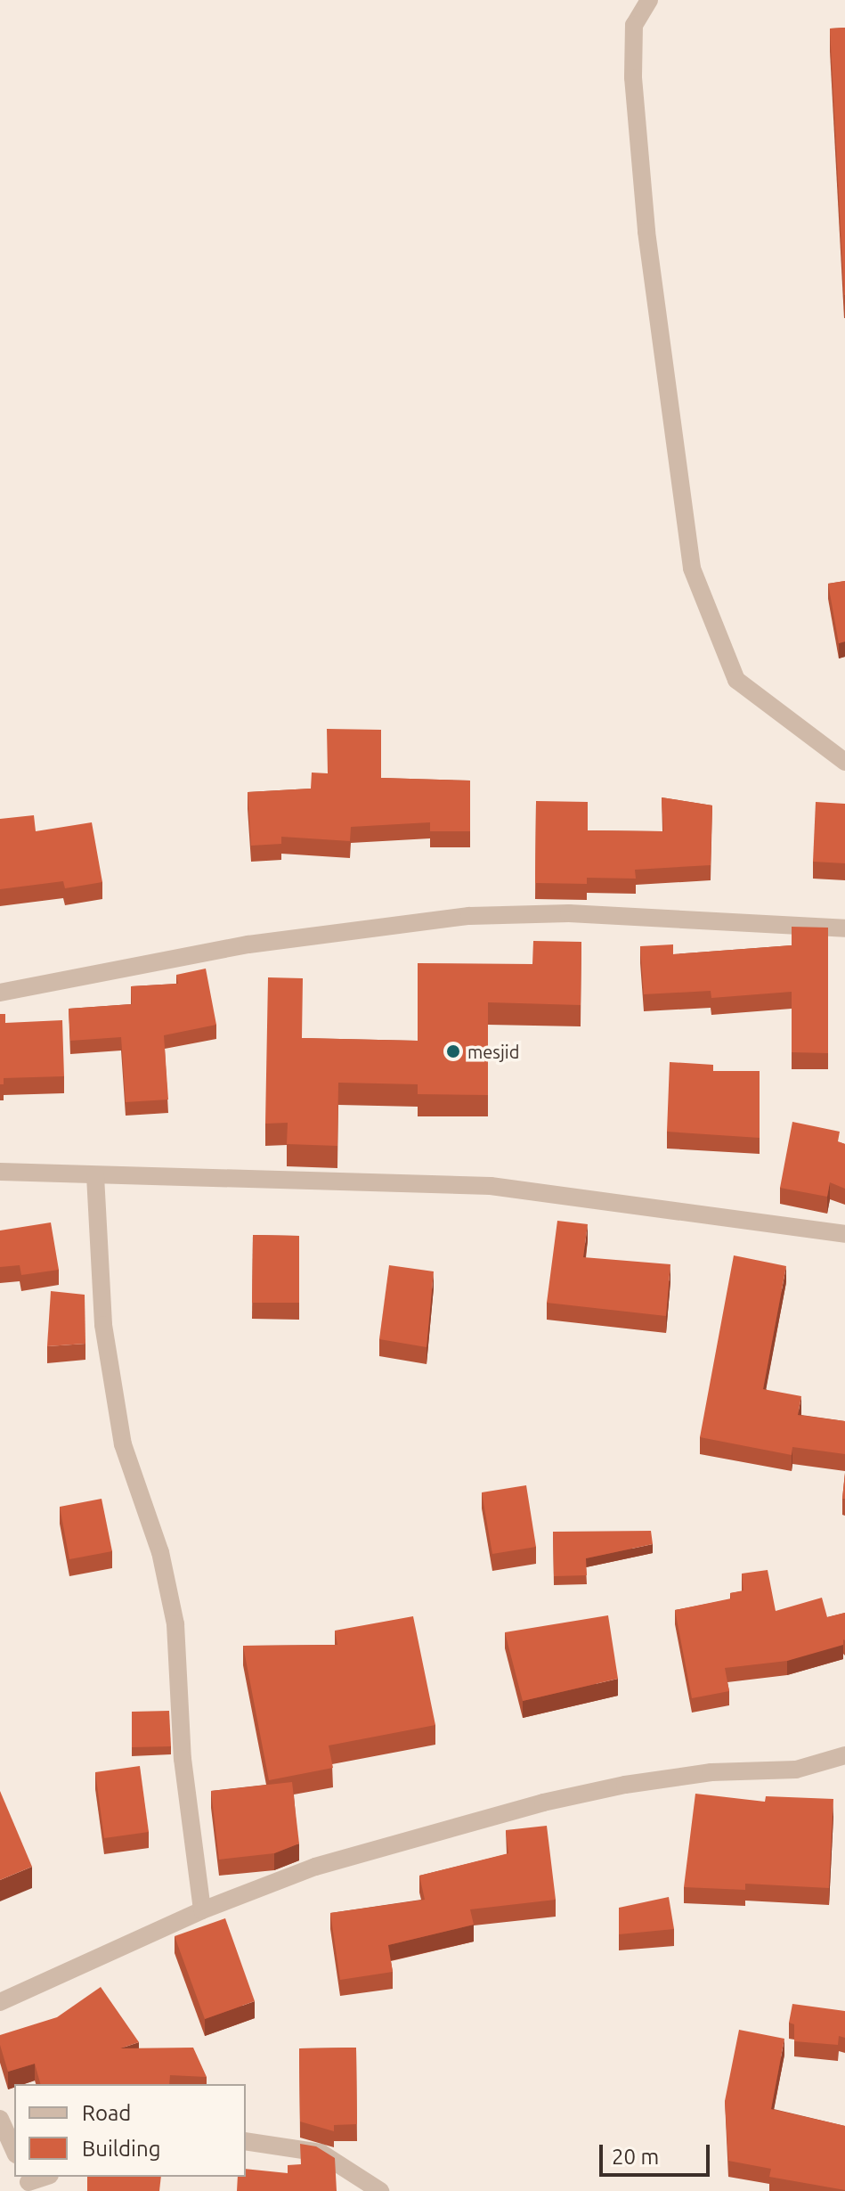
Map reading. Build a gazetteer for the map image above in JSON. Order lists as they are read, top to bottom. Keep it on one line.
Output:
{"places":["mesjid"],"legend":["Road","Building"],"scale_bar":"20 m"}
